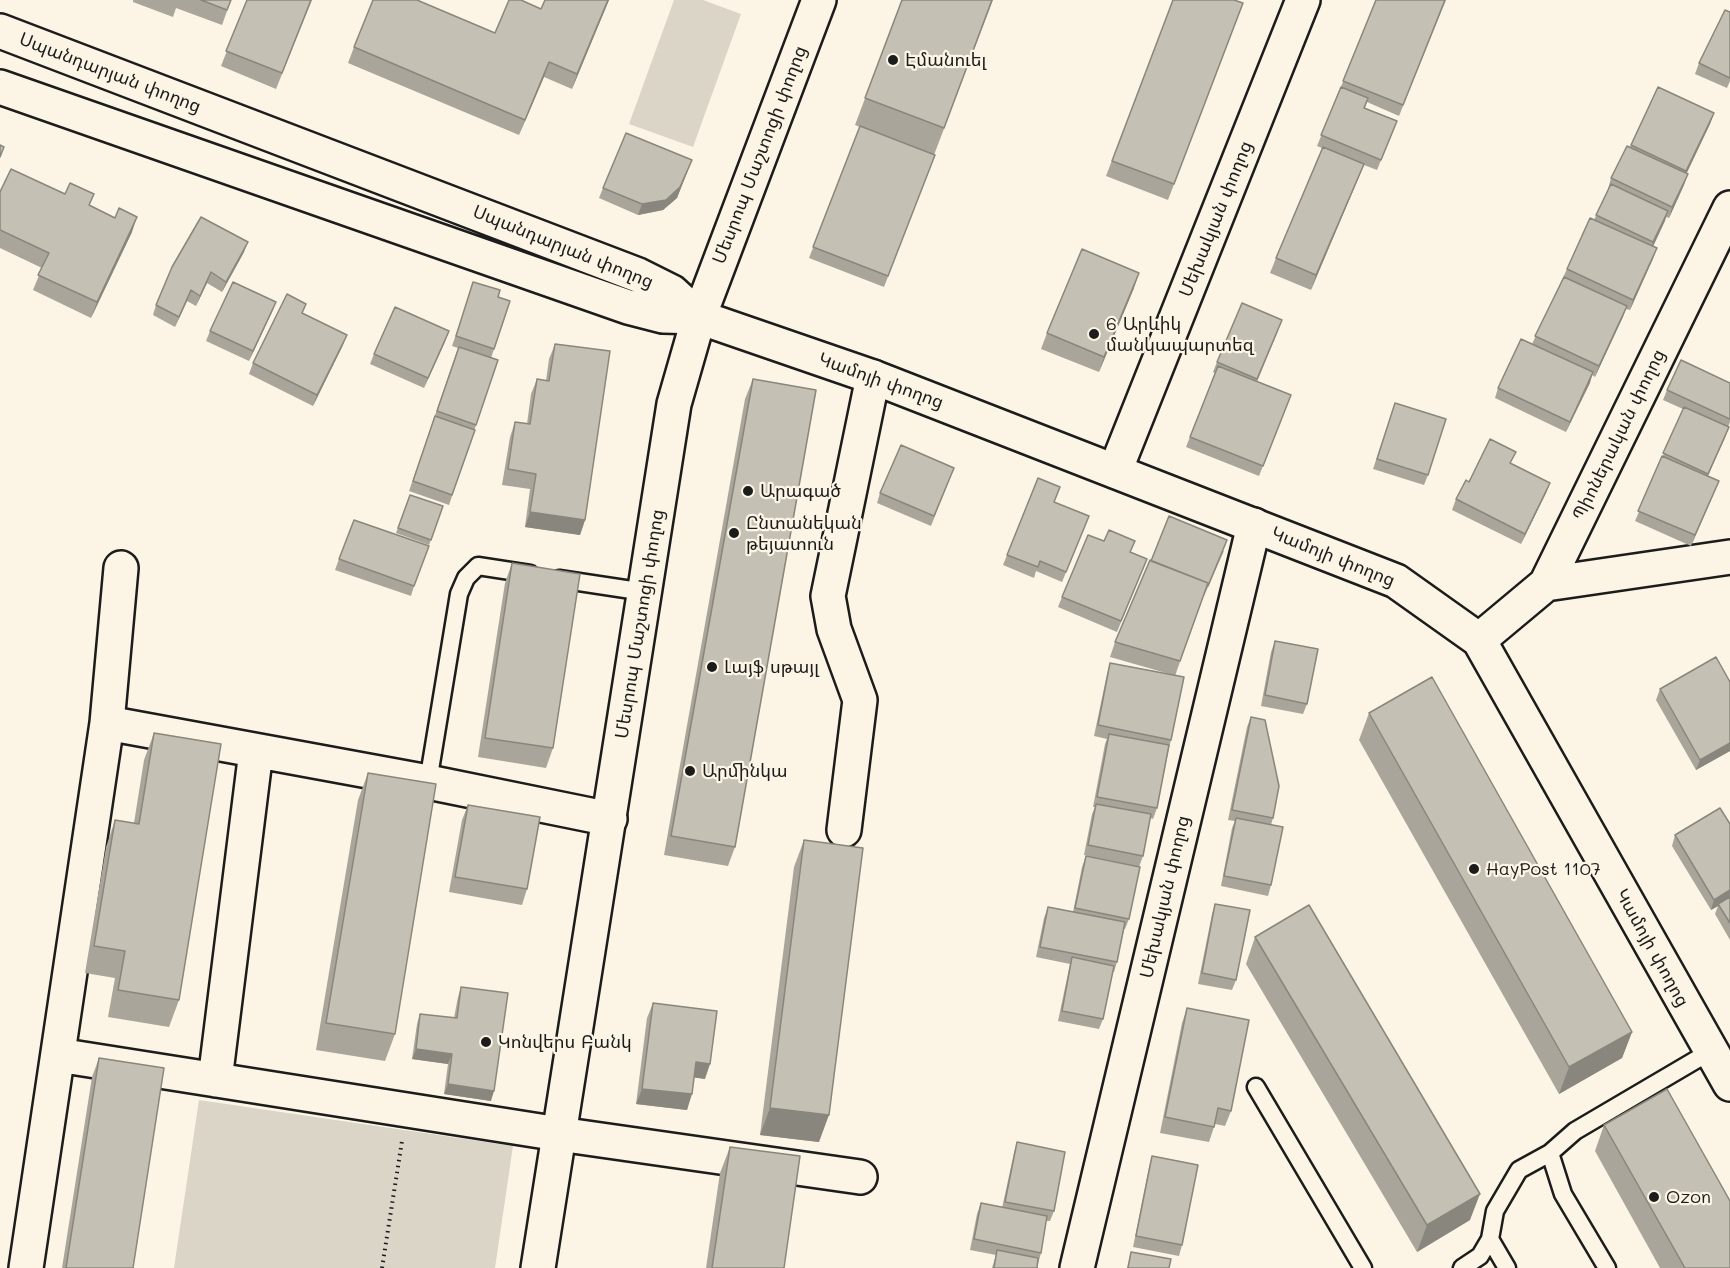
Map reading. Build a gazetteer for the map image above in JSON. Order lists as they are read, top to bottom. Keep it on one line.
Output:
{"streets":{"street":["Սպանդարյան փողոց","Մեսրոպ Մաշտոցի փողոց","Մեխակյան փողոց","Կամոյի փողոց","Պիոներական փողոց"]},"crossings":[["Սպանդարյան փողոց","Մեսրոպ Մաշտոցի փողոց"],["Սպանդարյան փողոց","Կամոյի փողոց"],["Մեսրոպ Մաշտոցի փողոց","Կամոյի փողոց"],["Մեխակյան փողոց","Կամոյի փողոց"],["Կամոյի փողոց","Պիոներական փողոց"]],"places":["Էմանուել","6 Արևիկ մանկապարտեզ","Արագած","Ընտանեկան թեյատուն","Լայֆ սթայլ","Արմինկա","HayPost 1107","Կոնվերս Բանկ","Ozon"]}
